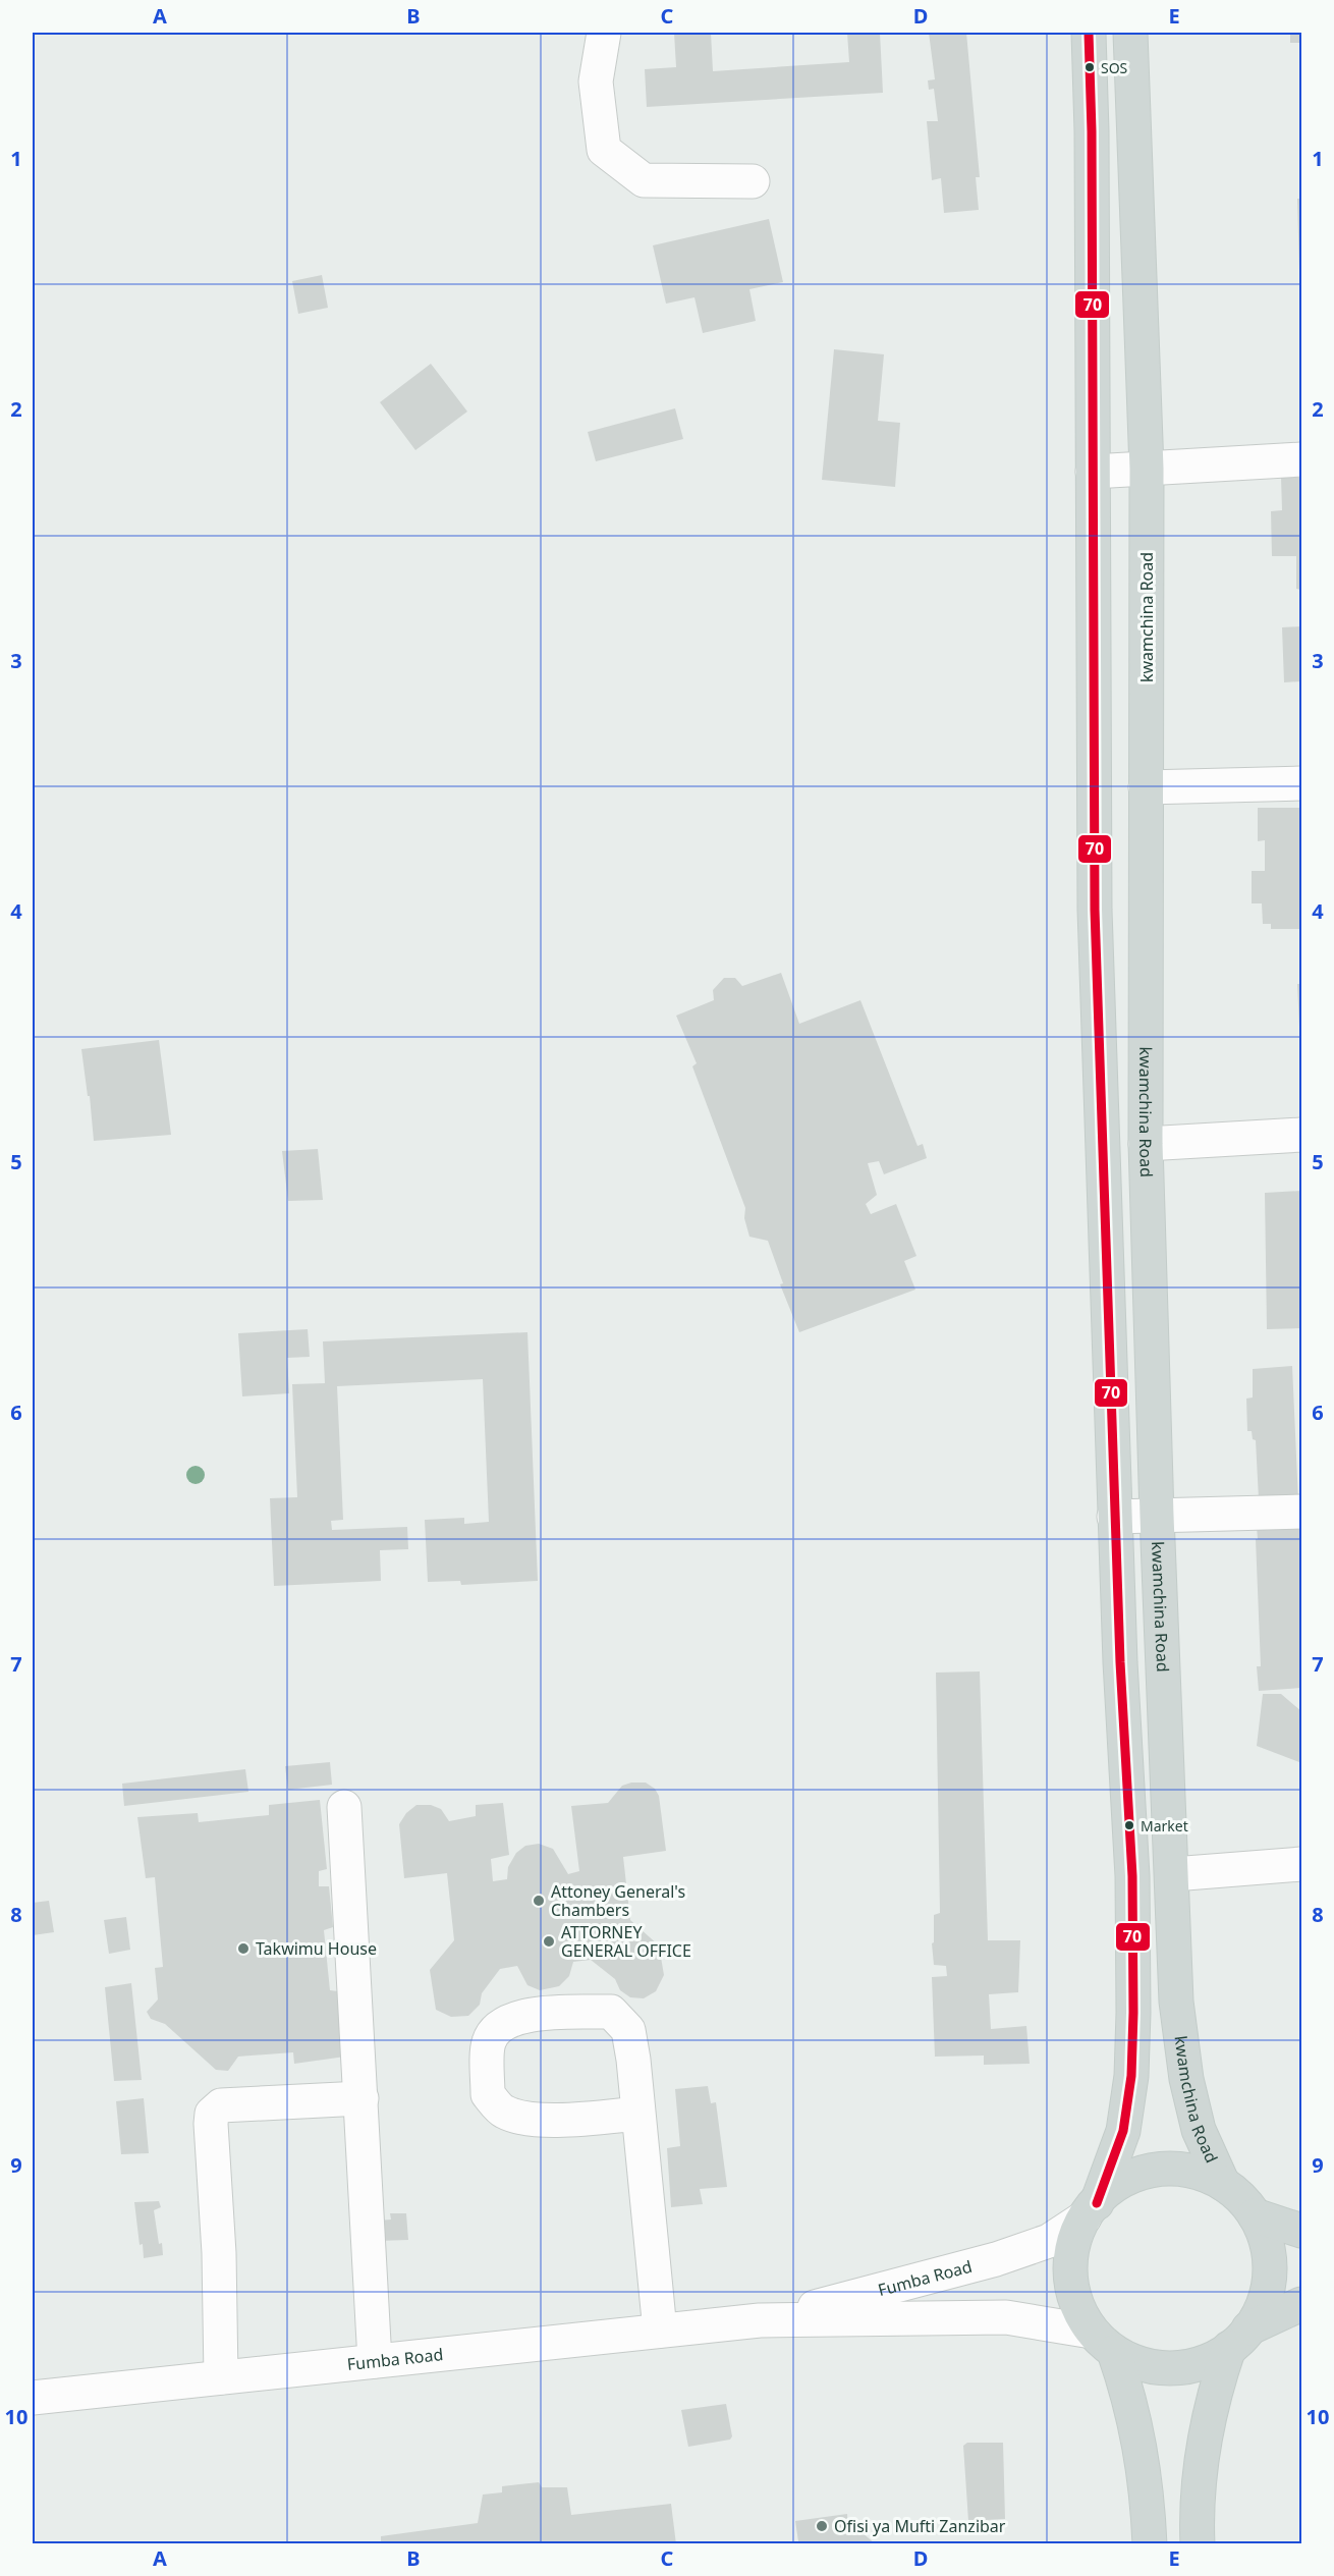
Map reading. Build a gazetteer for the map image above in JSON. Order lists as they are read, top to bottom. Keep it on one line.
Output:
{"streets":{"main road":["kwamchina Road"],"street":["Fumba Road"]},"crossings":[["kwamchina Road","Fumba Road"]],"places":["SOS","Market","Attoney General's Chambers","ATTORNEY GENERAL OFFICE","Takwimu House","Ofisi ya Mufti Zanzibar"],"lines":["transit line 70"],"grid":{"columns":["A","B","C","D","E"],"rows":["1","2","3","4","5","6","7","8","9","10"]}}
